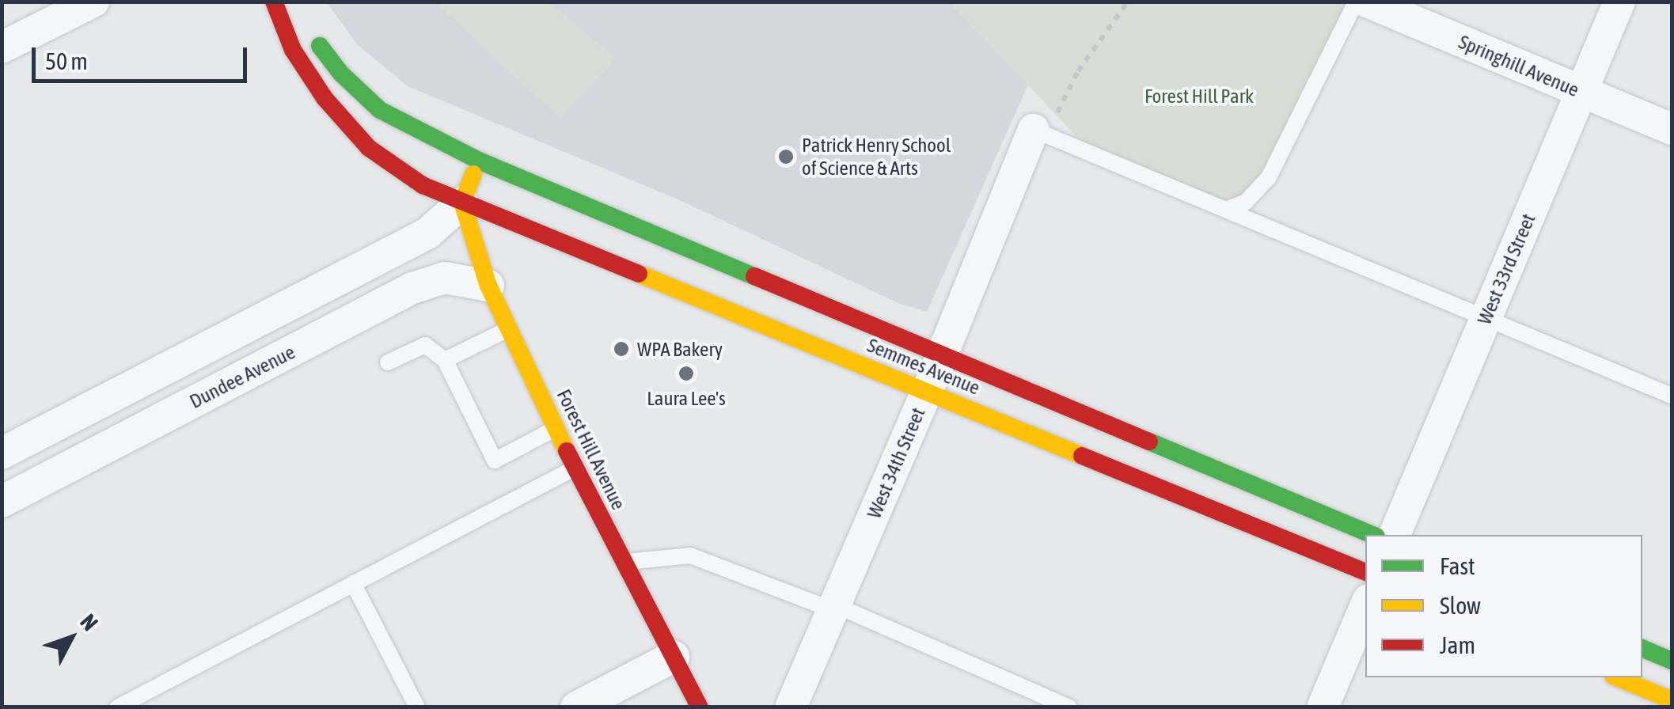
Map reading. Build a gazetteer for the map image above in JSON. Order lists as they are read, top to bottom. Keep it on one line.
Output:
{"streets":{"main road":["Semmes Avenue","Forest Hill Avenue"],"street":["Springhill Avenue","West 33rd Street","Dundee Avenue","West 34th Street"]},"crossings":[["Springhill Avenue","West 33rd Street"],["Semmes Avenue","Dundee Avenue"],["Semmes Avenue","Forest Hill Avenue"],["Semmes Avenue","West 34th Street"],["Dundee Avenue","Forest Hill Avenue"]],"parks":["Forest Hill Park"],"places":["Patrick Henry School of Science & Arts","WPA Bakery","Laura Lee's"],"legend":["Fast","Slow","Jam"],"scale_bar":"50 m","north":"top right"}
